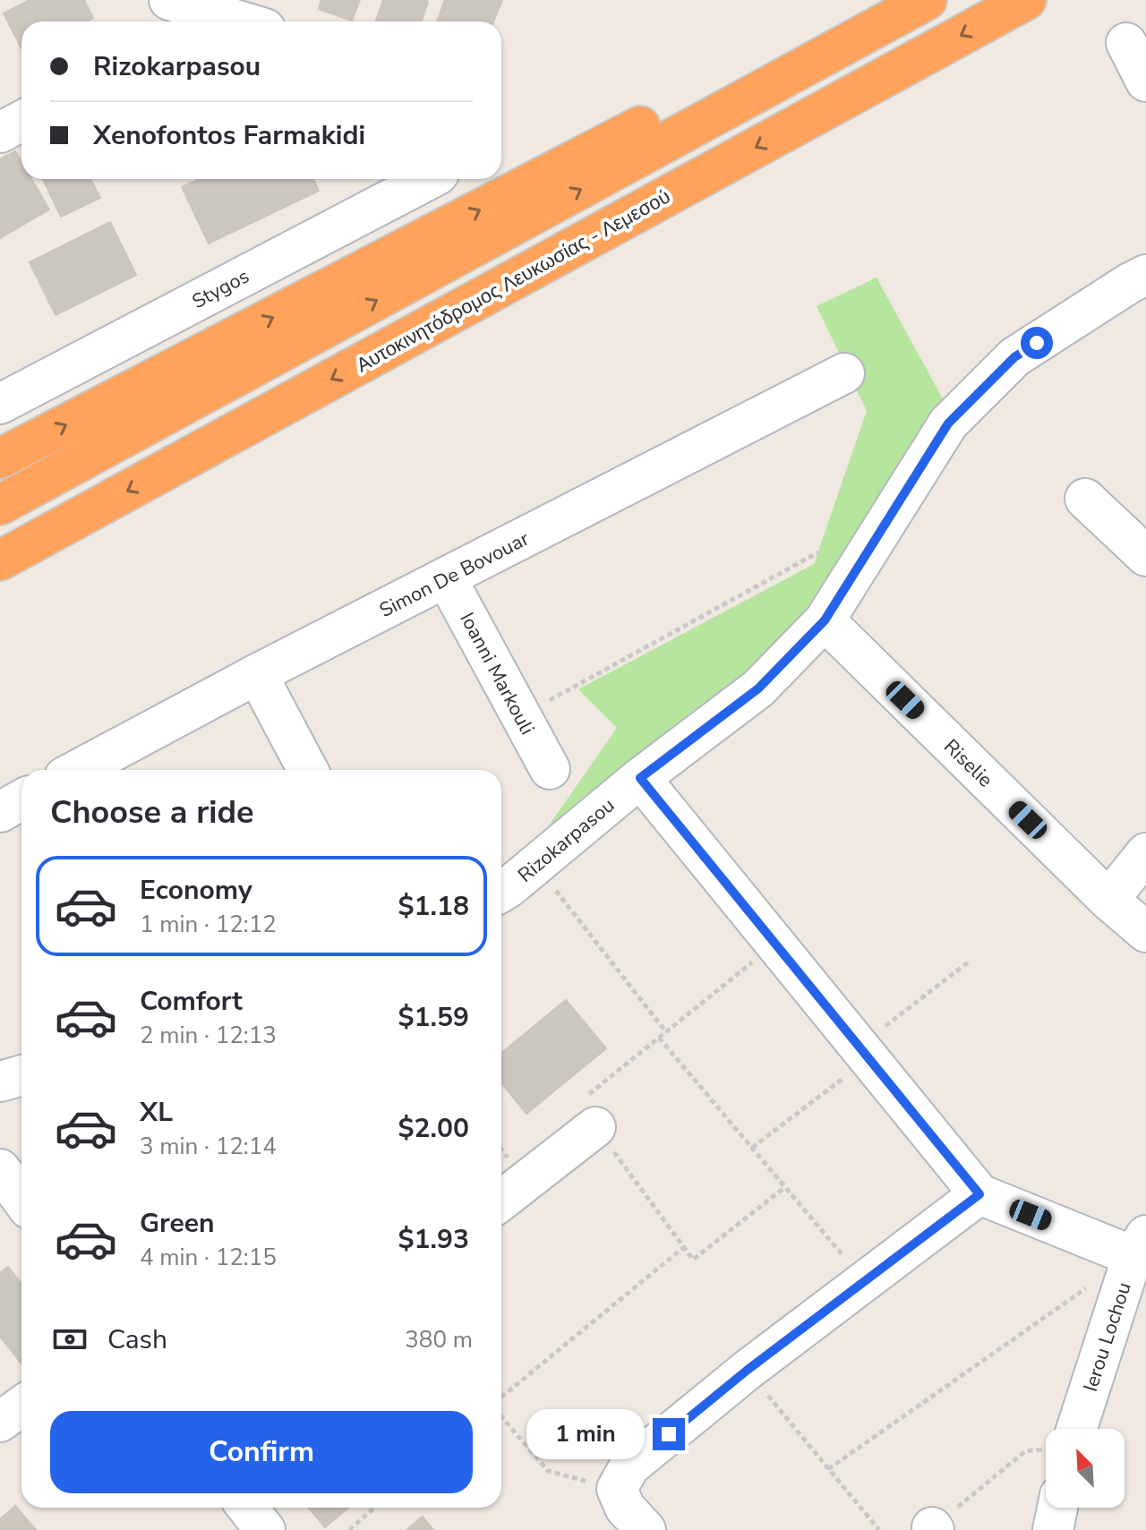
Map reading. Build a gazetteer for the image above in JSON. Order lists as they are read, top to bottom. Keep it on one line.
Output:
{"streets":{"highway":["Αυτοκινητόδρομος Λευκωσίας - Λεμεσού"],"street":["Stygos","Simon De Bovouar","Ioanni Markouli","Riselie","Rizokarpasou","Ierou Lochou"]},"crossings":[["Simon De Bovouar","Ioanni Markouli"],["Riselie","Rizokarpasou"]],"north":"top left","page":{"banner":["Rizokarpasou","Xenofontos Farmakidi"],"heading":"Choose a ride","list":[{"name":"Economy","note":"1 min · 12:12","value":"$1.18"},{"name":"Comfort","note":"2 min · 12:13","value":"$1.59"},{"name":"XL","note":"3 min · 12:14","value":"$2.00"},{"name":"Green","note":"4 min · 12:15","value":"$1.93"}],"pay":["Cash","380 m"],"buttons":"Confirm","bubble":"1 min"}}
